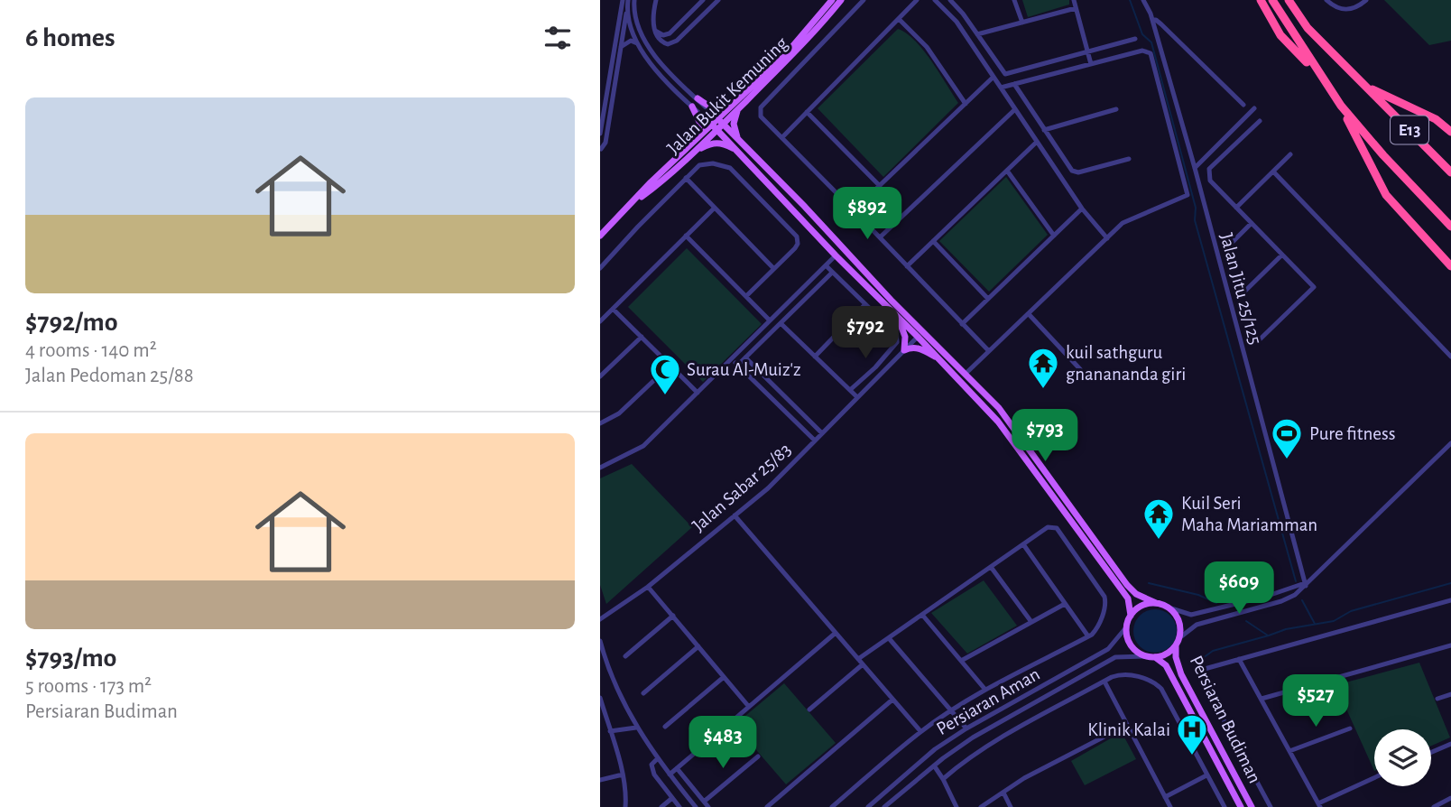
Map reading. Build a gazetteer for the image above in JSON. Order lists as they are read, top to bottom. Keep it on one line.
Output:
{"streets":{"highway":["E13"],"main road":["Jalan Bukit Kemuning","Persiaran Budiman"],"street":["Jalan Jitu 25/125","Jalan Sabar 25/83","Persiaran Aman"]},"crossings":[["Persiaran Aman","Persiaran Budiman"]],"places":{"temple":["kuil sathguru gnanananda giri","Kuil Seri Maha Mariamman"],"mosque":["Surau Al-Muiz'z"],"sports":["Pure fitness"],"hospital":["Klinik Kalai"]},"page":{"heading":"6 homes","list":[{"name":"$792/mo","note":"4 rooms · 140 m² · Jalan Pedoman 25/88"},{"name":"$793/mo","note":"5 rooms · 173 m² · Persiaran Budiman"}],"price":["$892","$792","$793","$609","$527","$483"]}}
